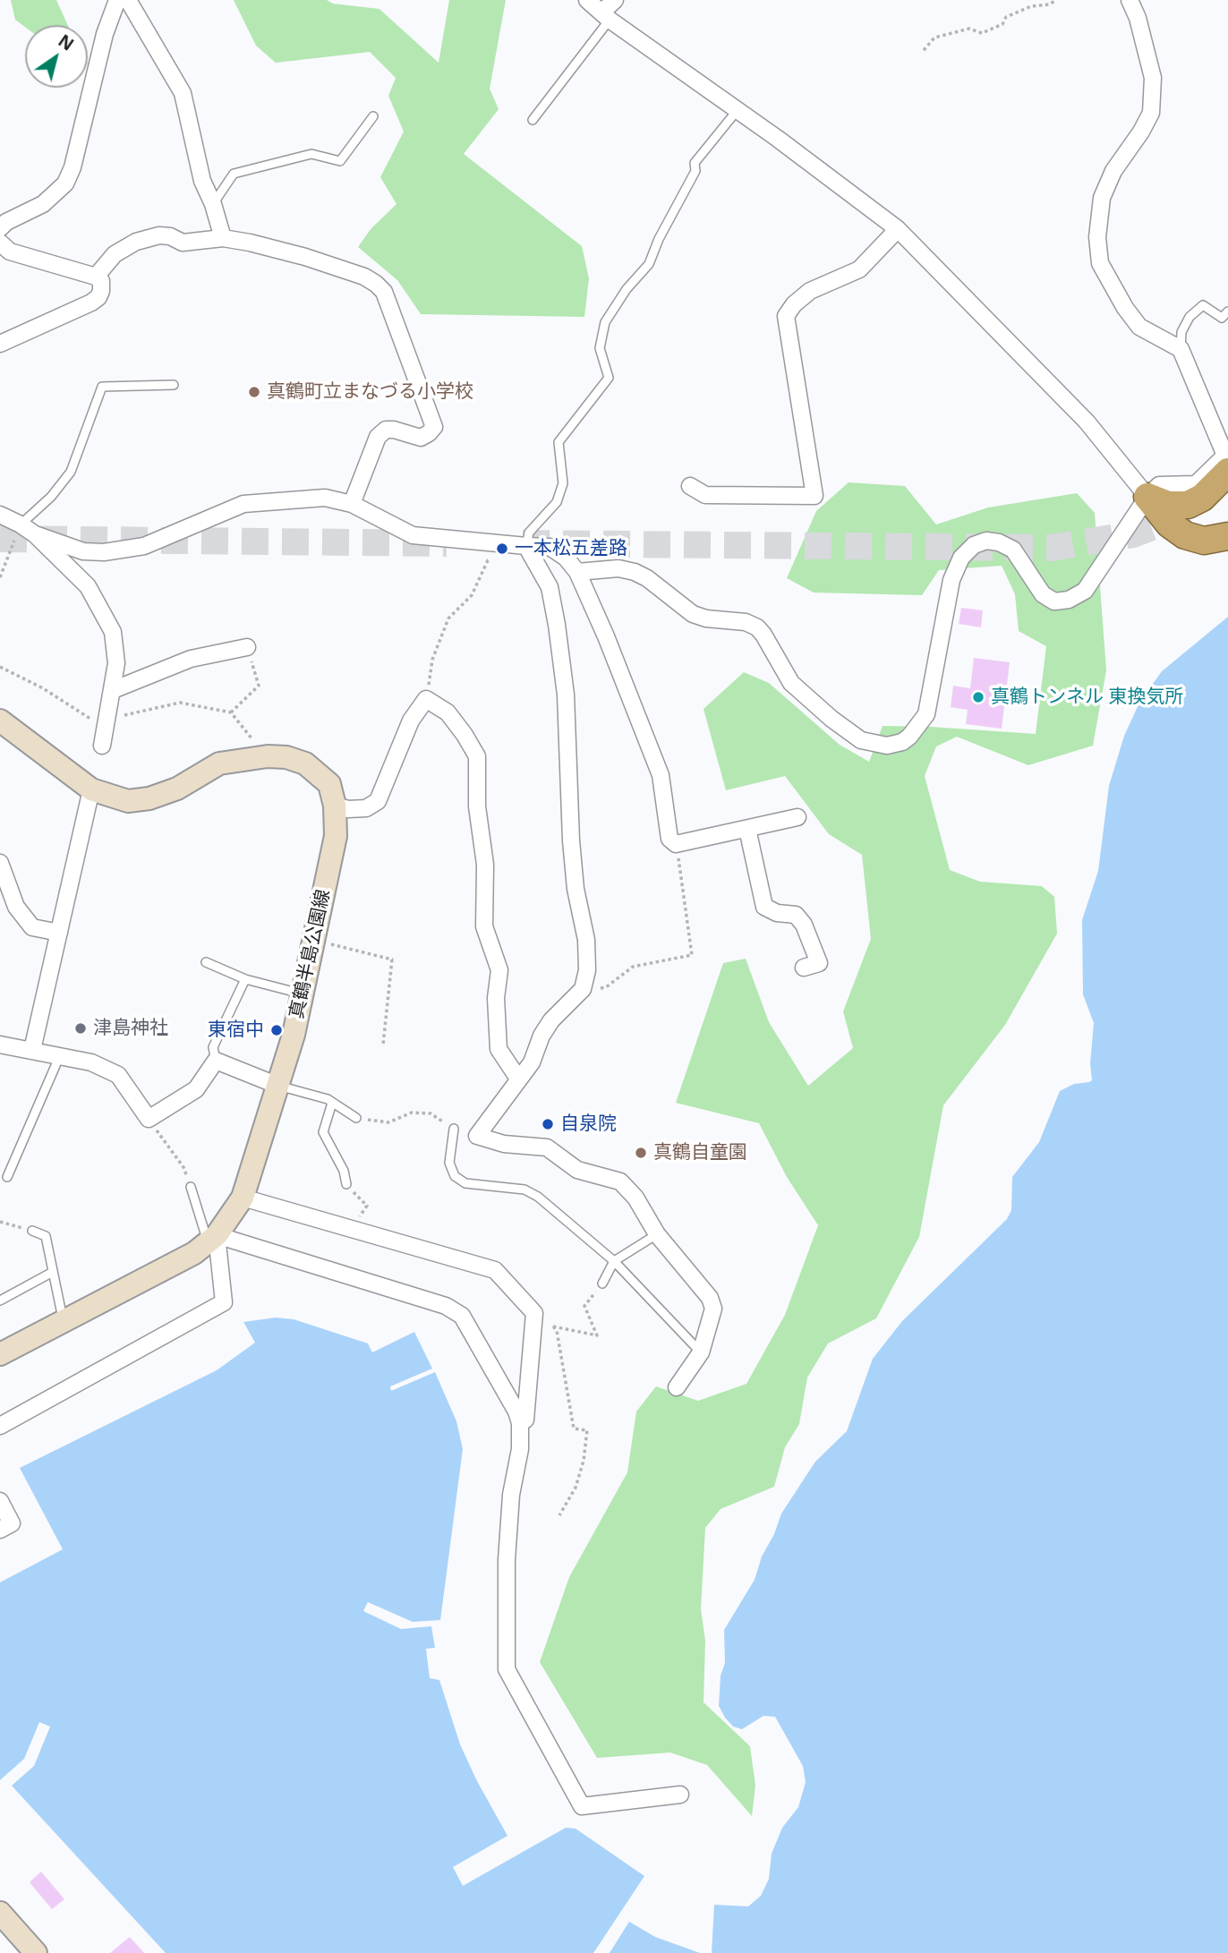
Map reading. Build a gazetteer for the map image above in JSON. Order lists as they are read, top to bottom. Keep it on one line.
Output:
{"streets":{"main road":["真鶴半島公園線"]},"places":["真鶴町立まなづる小学校","一本松五差路","真鶴トンネル 東換気所","津島神社","東宿中","自泉院","真鶴自童園"],"north":"top right"}
